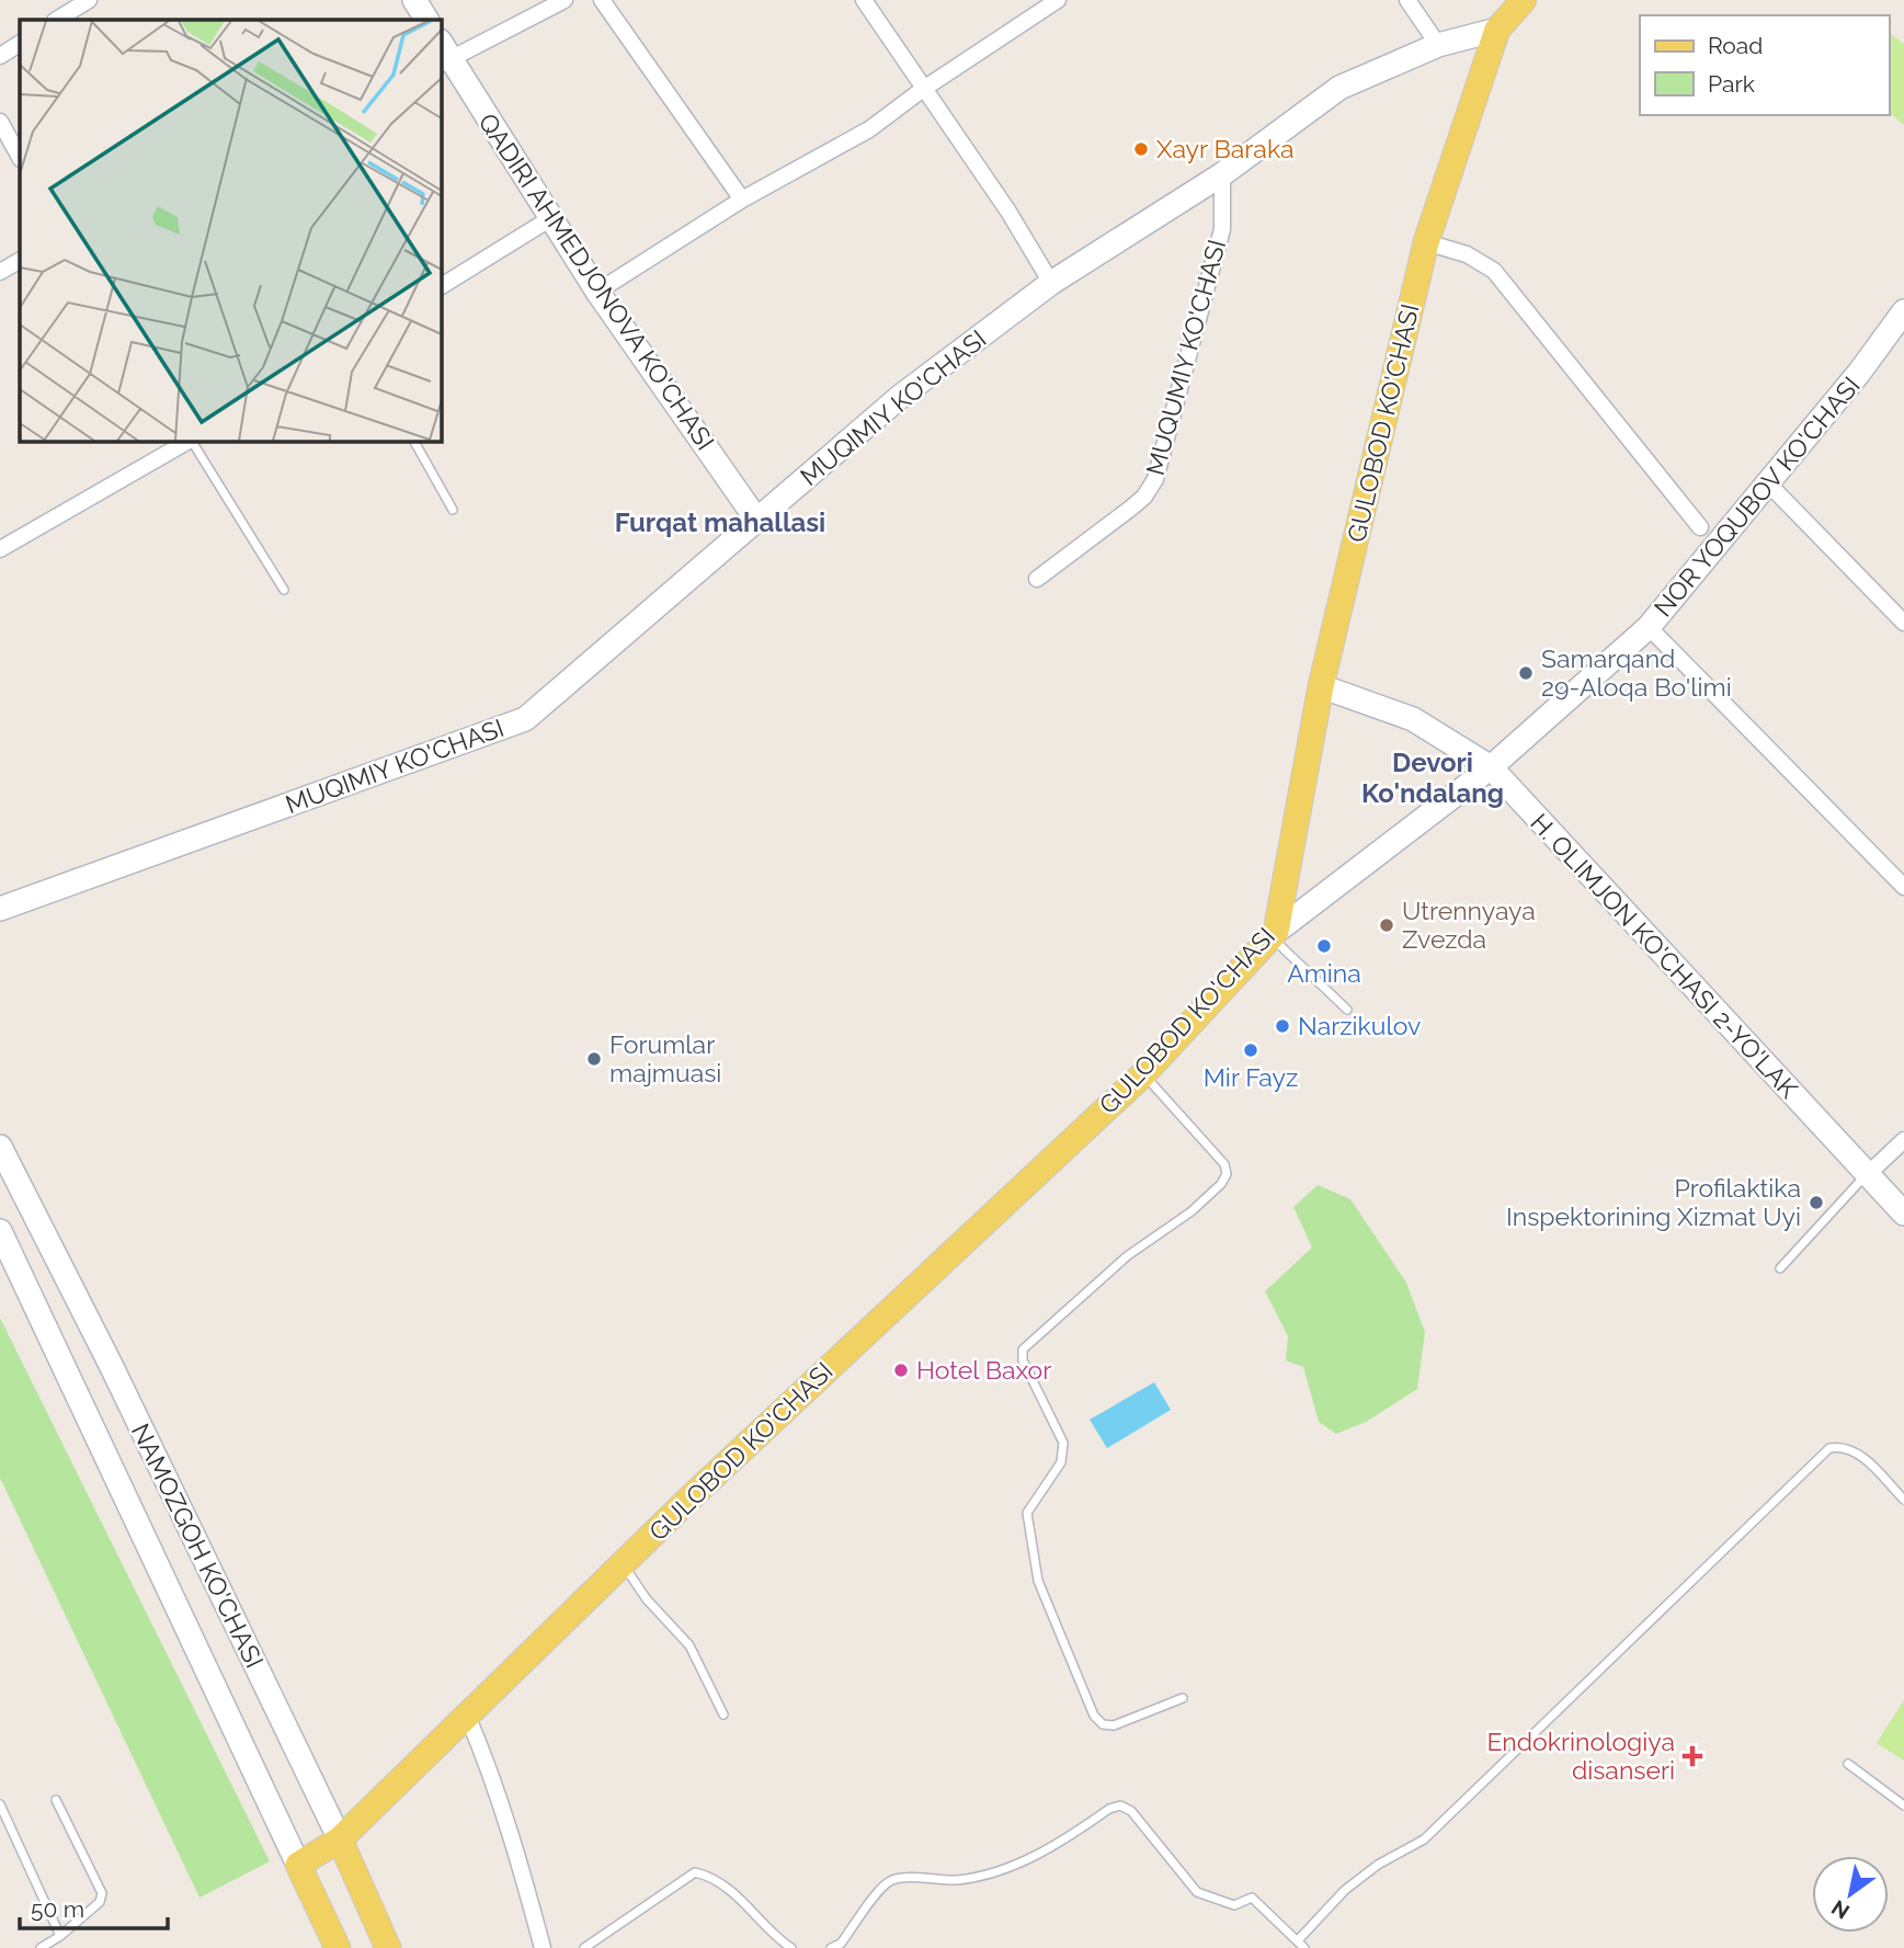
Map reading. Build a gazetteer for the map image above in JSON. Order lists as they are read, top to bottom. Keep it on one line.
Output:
{"streets":{"main road":["QADIRI AHMEDJONOVA KO'CHASI","MUQIMIY KO'CHASI","GULOBOD KO'CHASI","NOR YOQUBOV KO'CHASI","H. OLIMJON KO'CHASI 2-YO'LAK","NAMOZGOH KO'CHASI"],"street":["MUQUMIY KO'CHASI"]},"crossings":[["QADIRI AHMEDJONOVA KO'CHASI","MUQIMIY KO'CHASI"],["MUQUMIY KO'CHASI","MUQIMIY KO'CHASI"],["MUQIMIY KO'CHASI","GULOBOD KO'CHASI"],["GULOBOD KO'CHASI","NOR YOQUBOV KO'CHASI"],["GULOBOD KO'CHASI","H. OLIMJON KO'CHASI 2-YO'LAK"],["GULOBOD KO'CHASI","NAMOZGOH KO'CHASI"],["NOR YOQUBOV KO'CHASI","H. OLIMJON KO'CHASI 2-YO'LAK"]],"districts":["Furqat mahallasi","Devori Ko'ndalang"],"places":{"other":["Xayr Baraka","Samarqand 29-Aloqa Bo'limi","Utrennyaya Zvezda","Amina","Narzikulov","Mir Fayz","Forumlar majmuasi","Profilaktika Inspektorining Xizmat Uyi","Hotel Baxor"],"health":["Endokrinologiya disanseri"]},"legend":["Road","Park"],"scale_bar":"50 m","north":"bottom left"}
